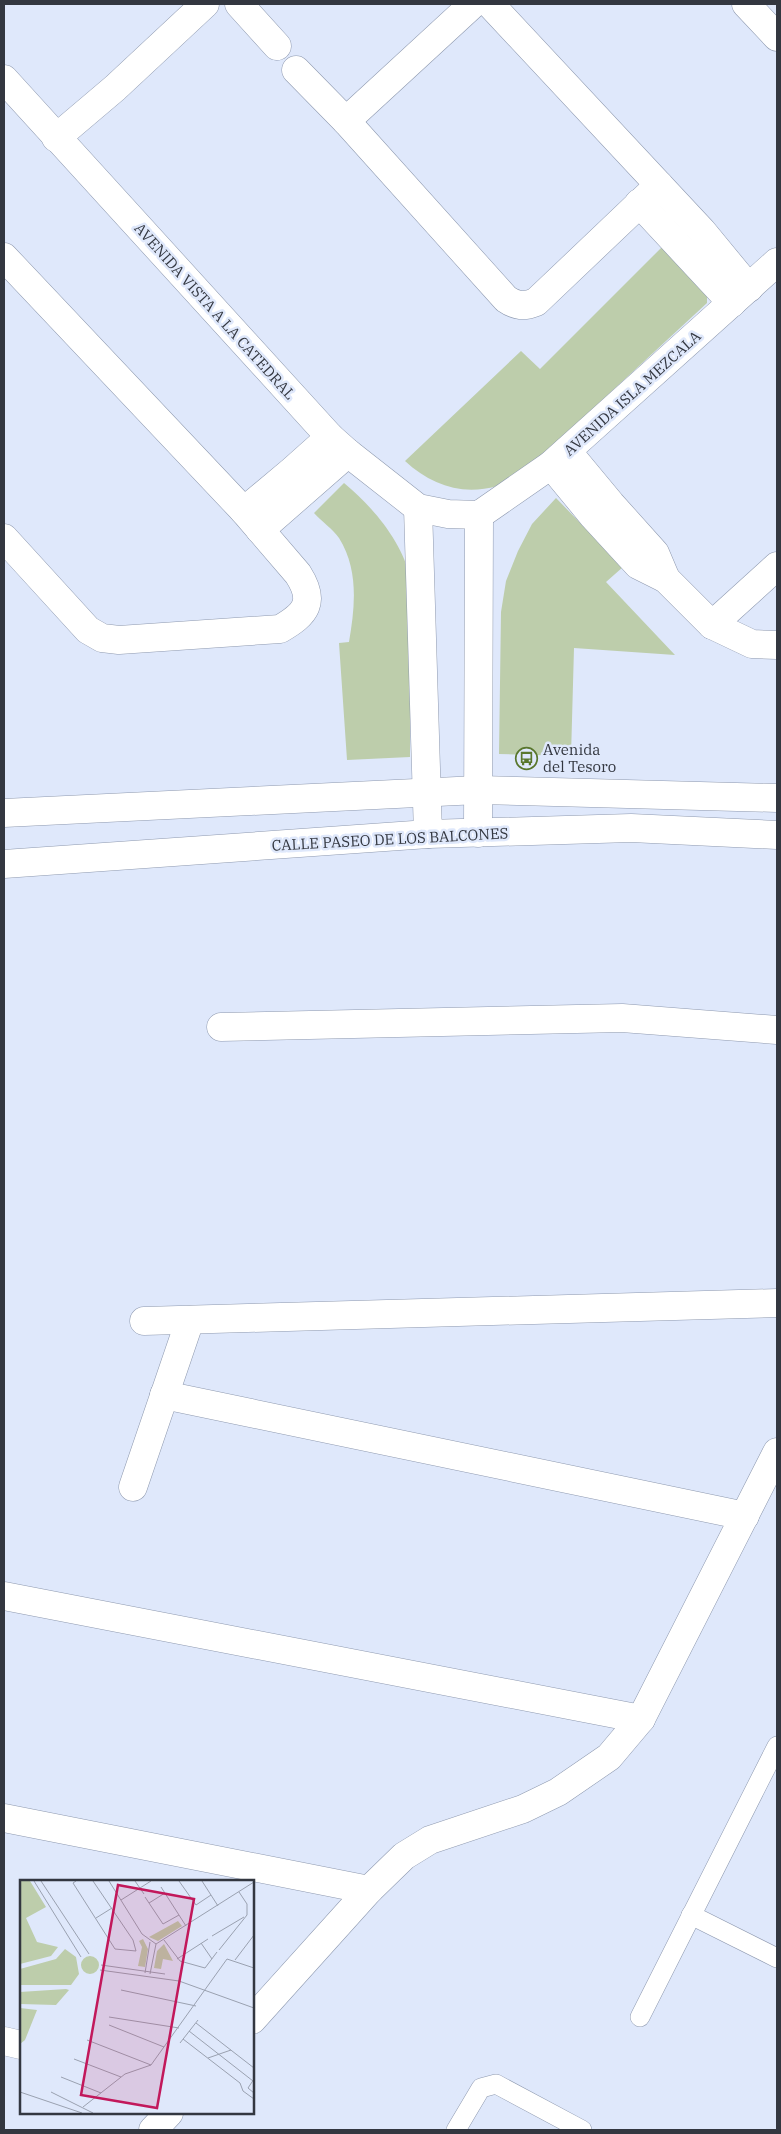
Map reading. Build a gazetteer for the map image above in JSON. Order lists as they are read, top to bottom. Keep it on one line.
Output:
{"streets":{"street":["AVENIDA VISTA A LA CATEDRAL","AVENIDA ISLA MEZCALA","CALLE PASEO DE LOS BALCONES"]},"crossings":[["AVENIDA VISTA A LA CATEDRAL","AVENIDA ISLA MEZCALA"]],"places":{"bus stop":["Avenida del Tesoro"]}}
